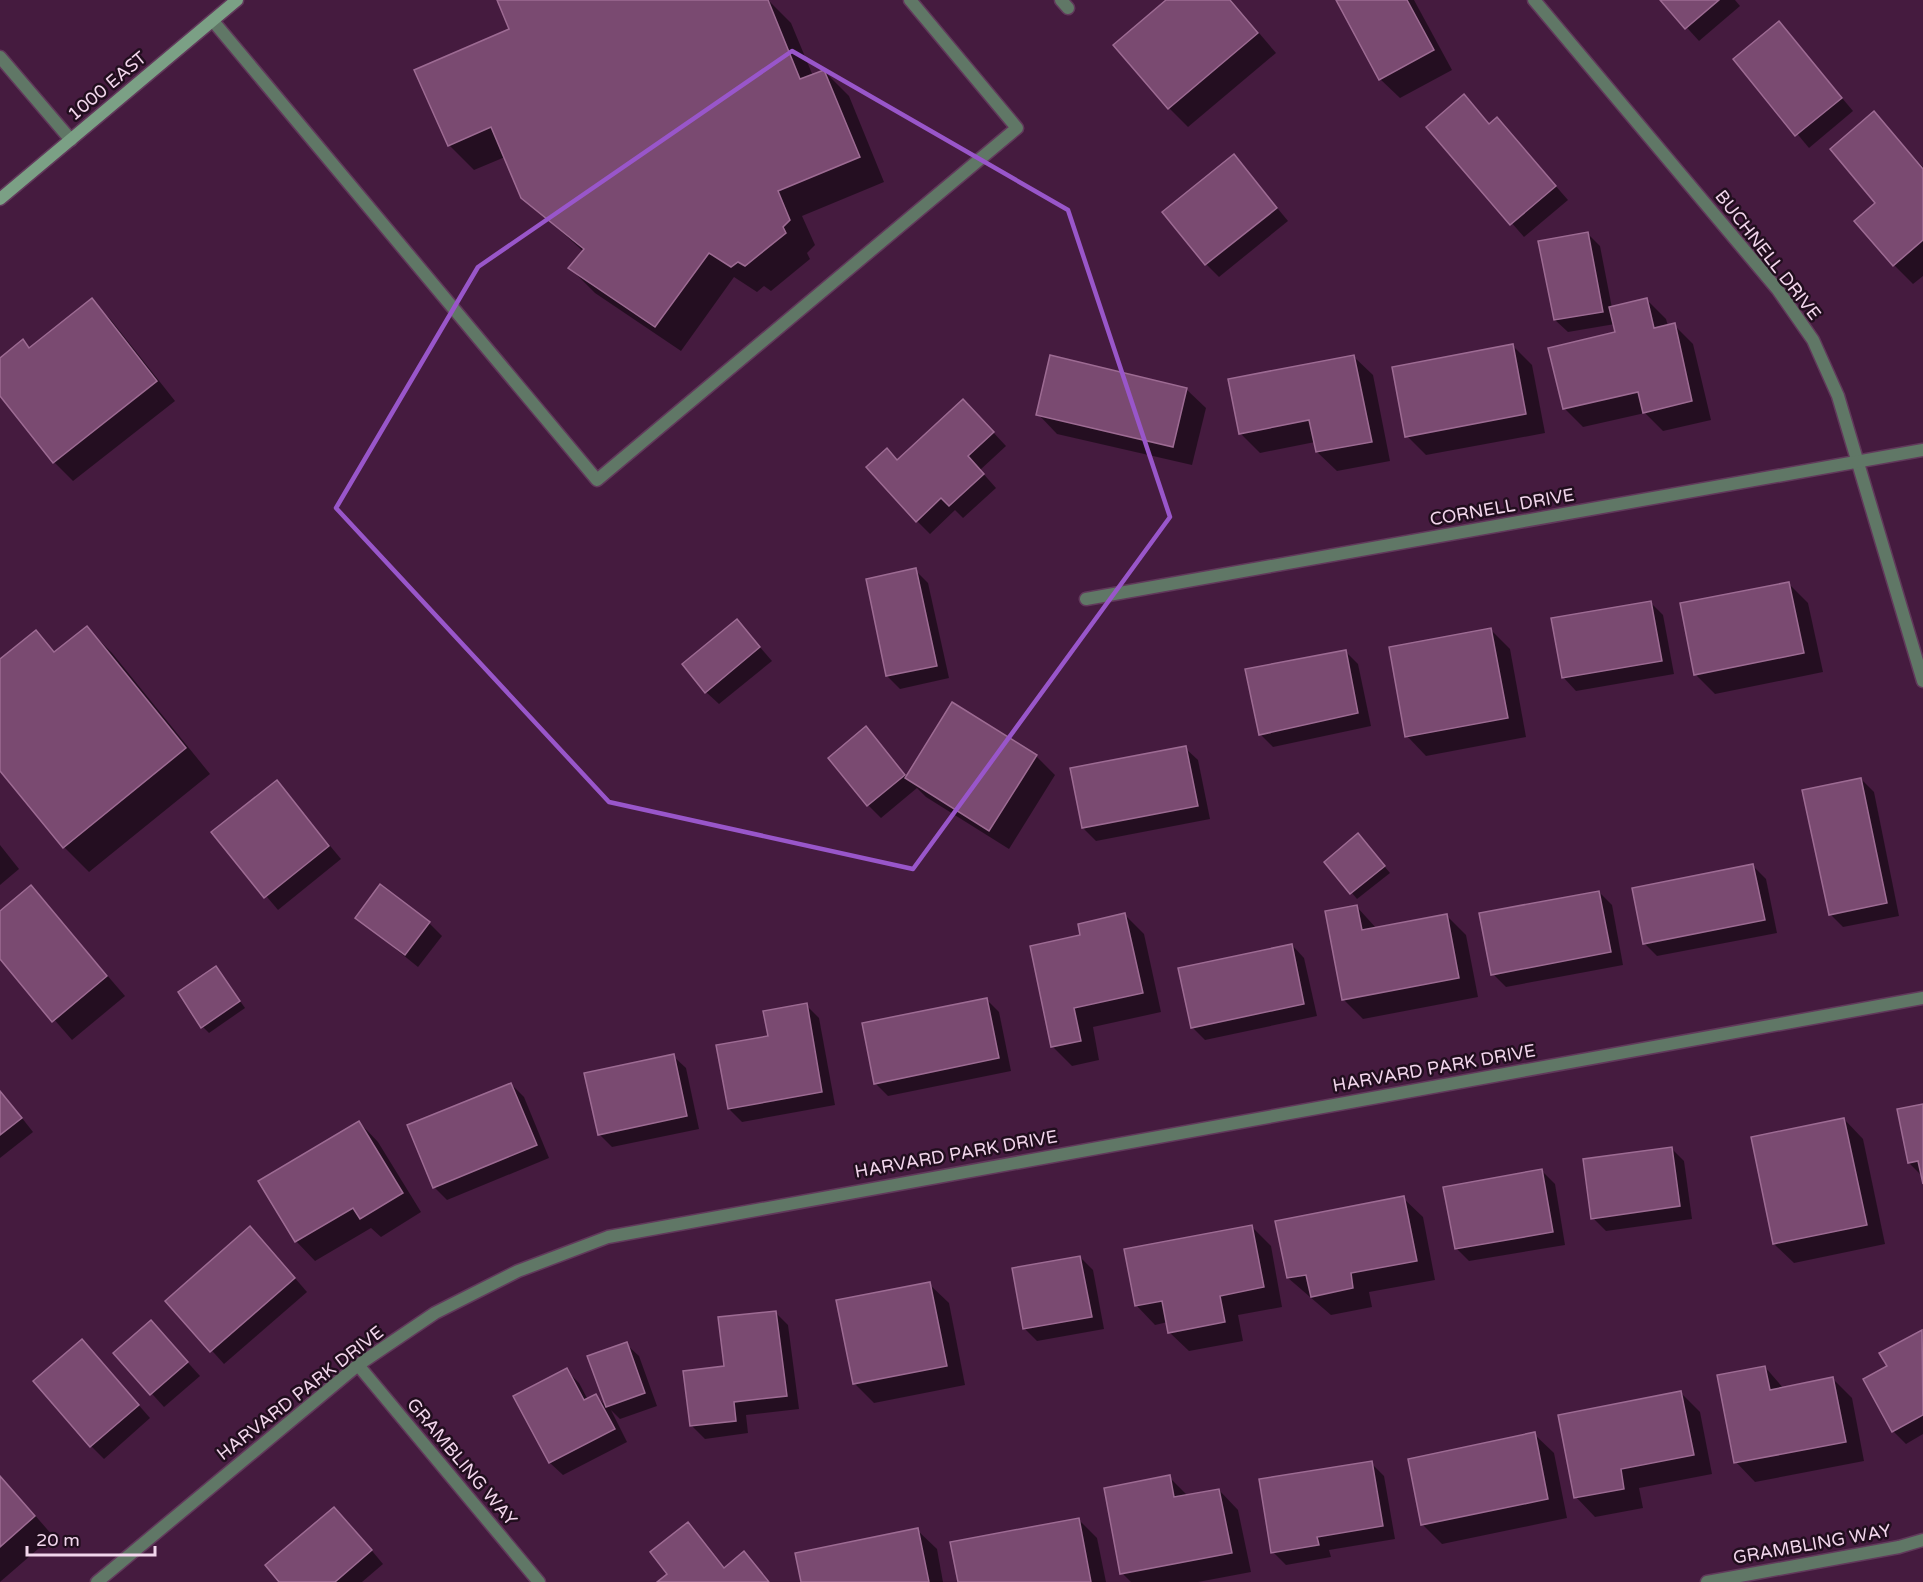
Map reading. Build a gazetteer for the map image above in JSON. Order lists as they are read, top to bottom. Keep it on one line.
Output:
{"streets":{"street":["1000 EAST","BUCHNELL DRIVE","CORNELL DRIVE","HARVARD PARK DRIVE","GRAMBLING WAY"]},"crossings":[["BUCHNELL DRIVE","CORNELL DRIVE"],["HARVARD PARK DRIVE","GRAMBLING WAY"]],"scale_bar":"20 m"}
